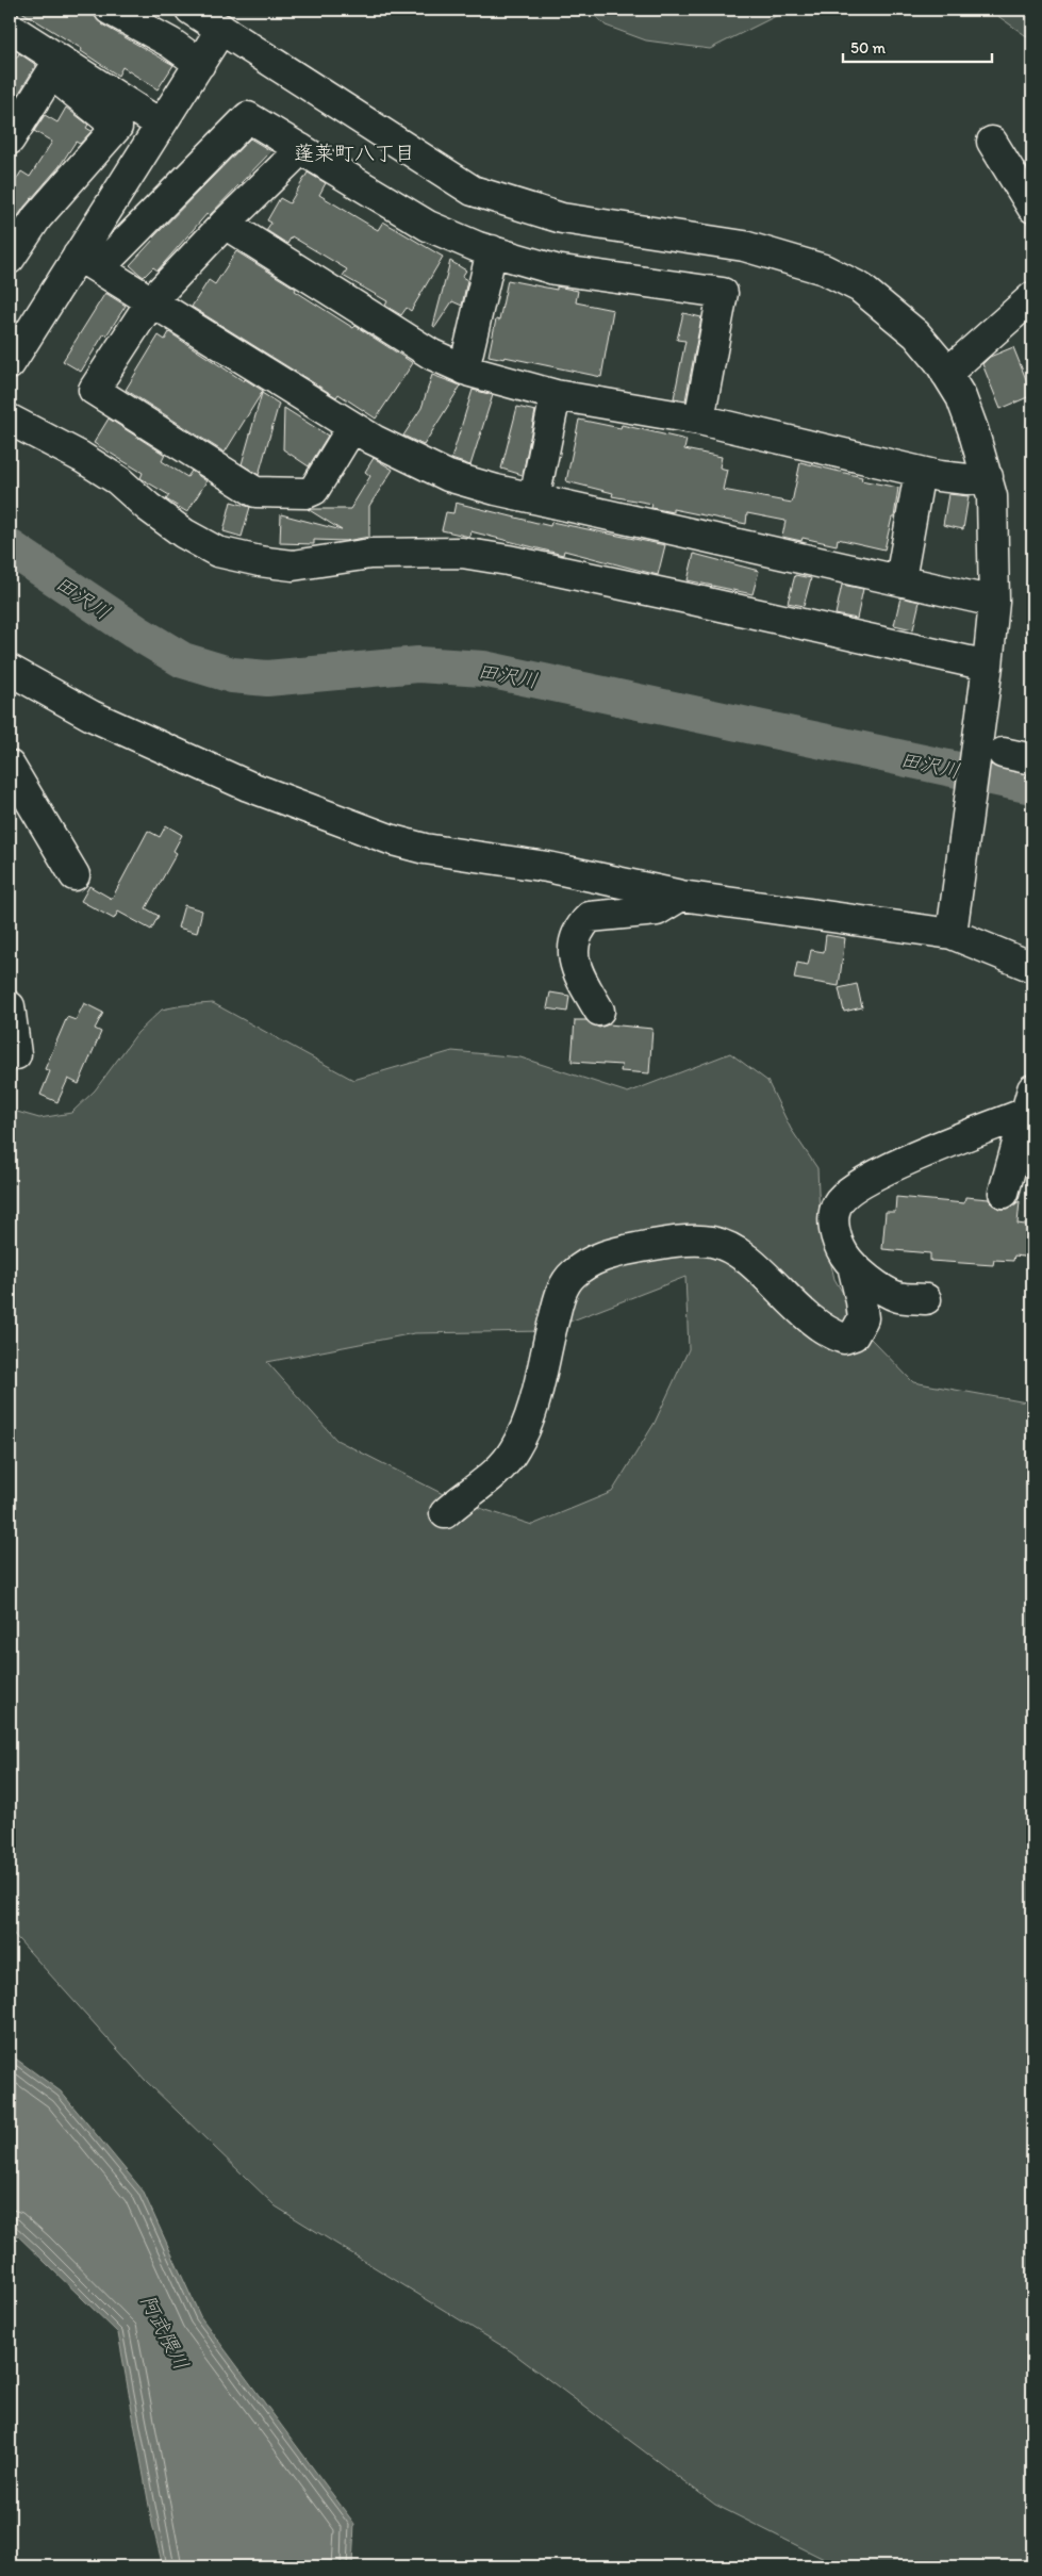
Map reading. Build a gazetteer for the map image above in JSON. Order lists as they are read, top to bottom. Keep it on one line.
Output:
{"districts":["蓬莱町八丁目"],"water":["田沢川","阿武隈川"],"scale_bar":"50 m"}
